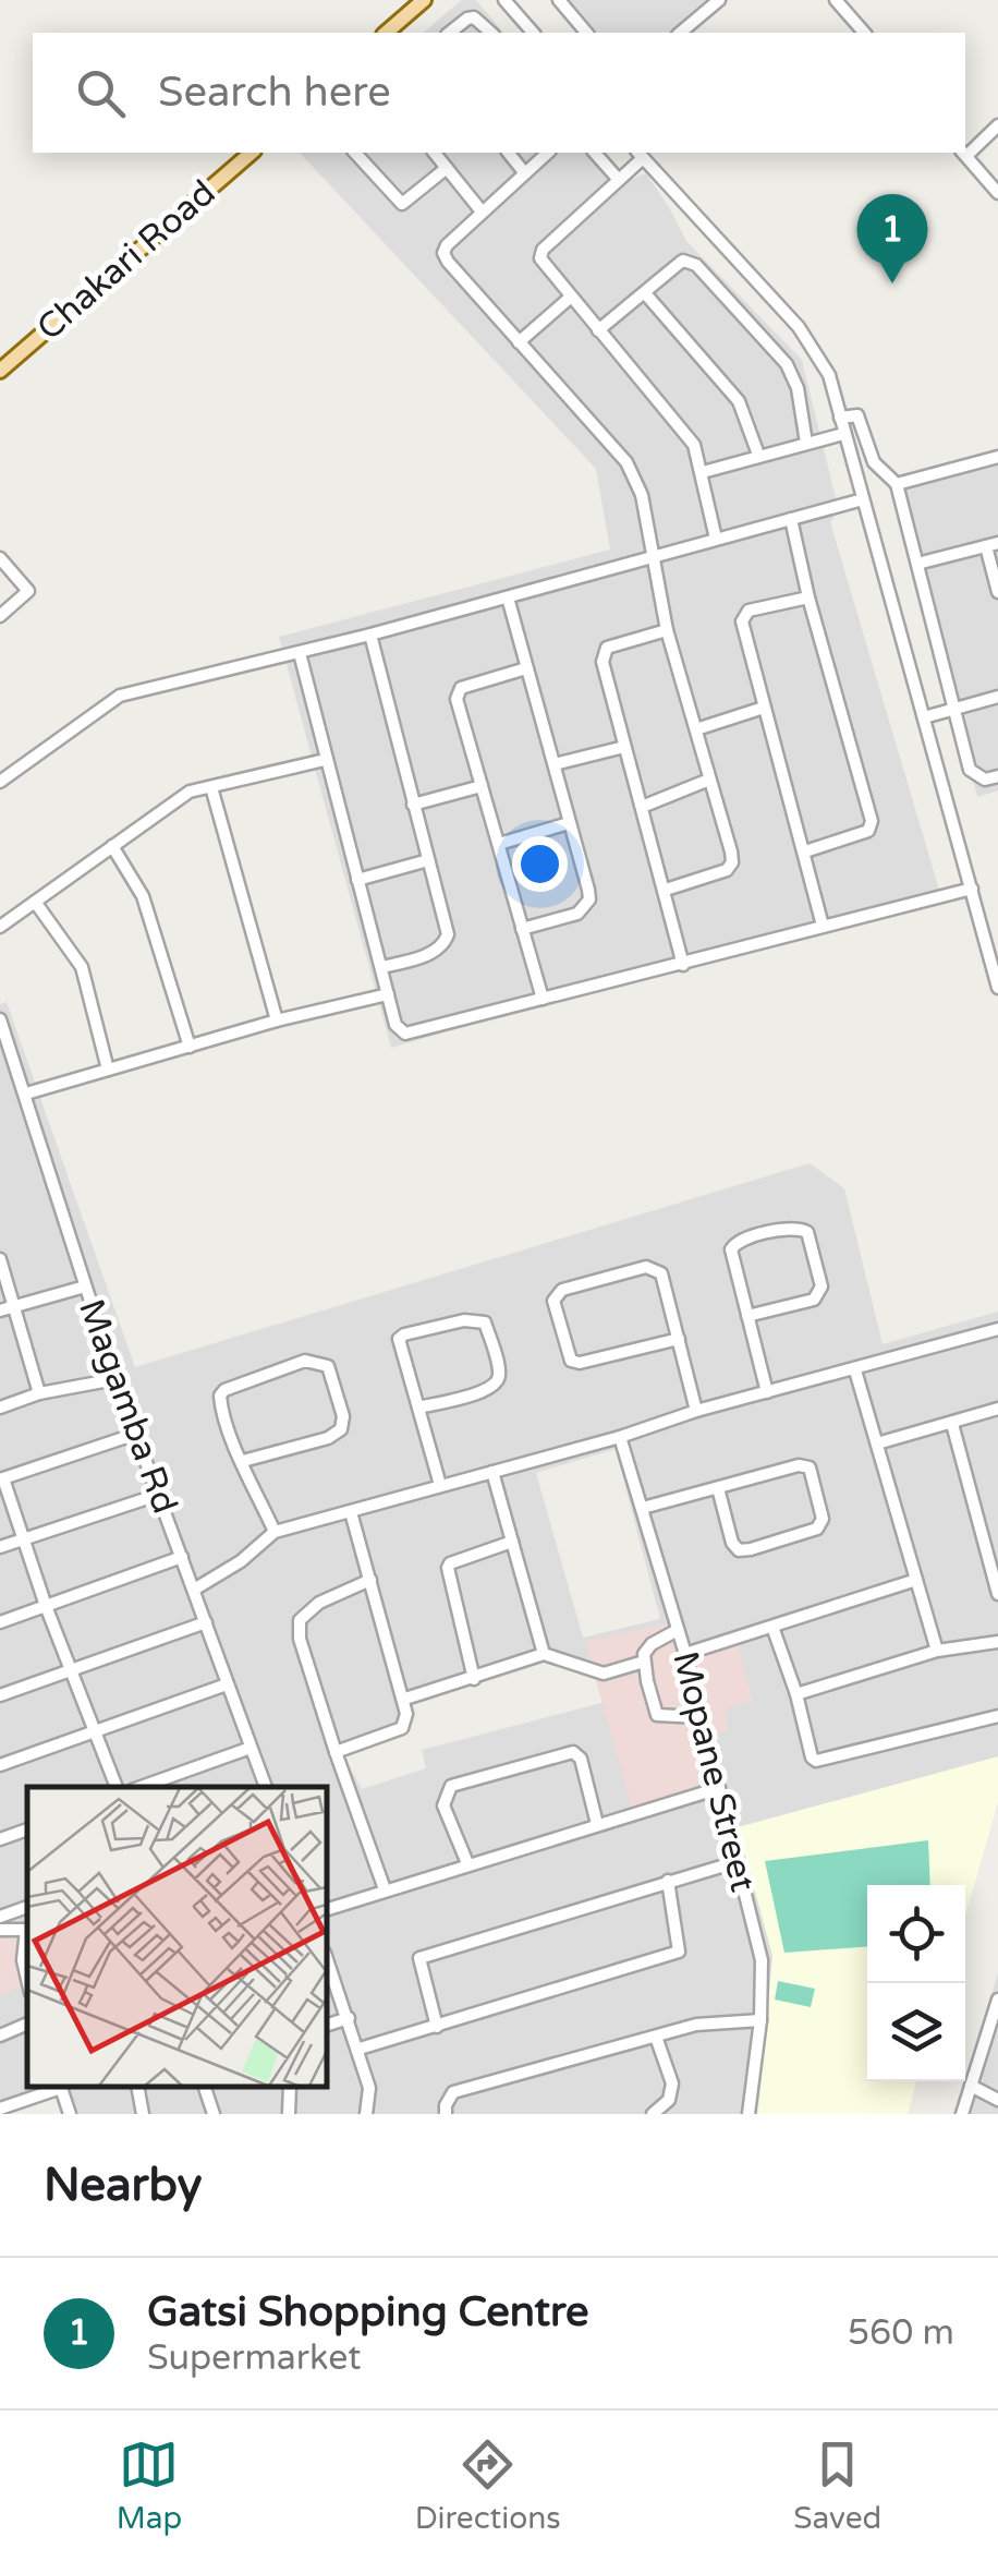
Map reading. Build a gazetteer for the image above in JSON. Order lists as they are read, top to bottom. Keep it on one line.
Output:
{"streets":{"main road":["Chakari Road"],"street":["Magamba Rd","Mopane Street"]},"page":{"search":"Search here","pins":"1","heading":"Nearby","list":[{"mark":"1","name":"Gatsi Shopping Centre","note":"Supermarket","value":"560 m"}],"nav":["Map","Directions","Saved"]}}
